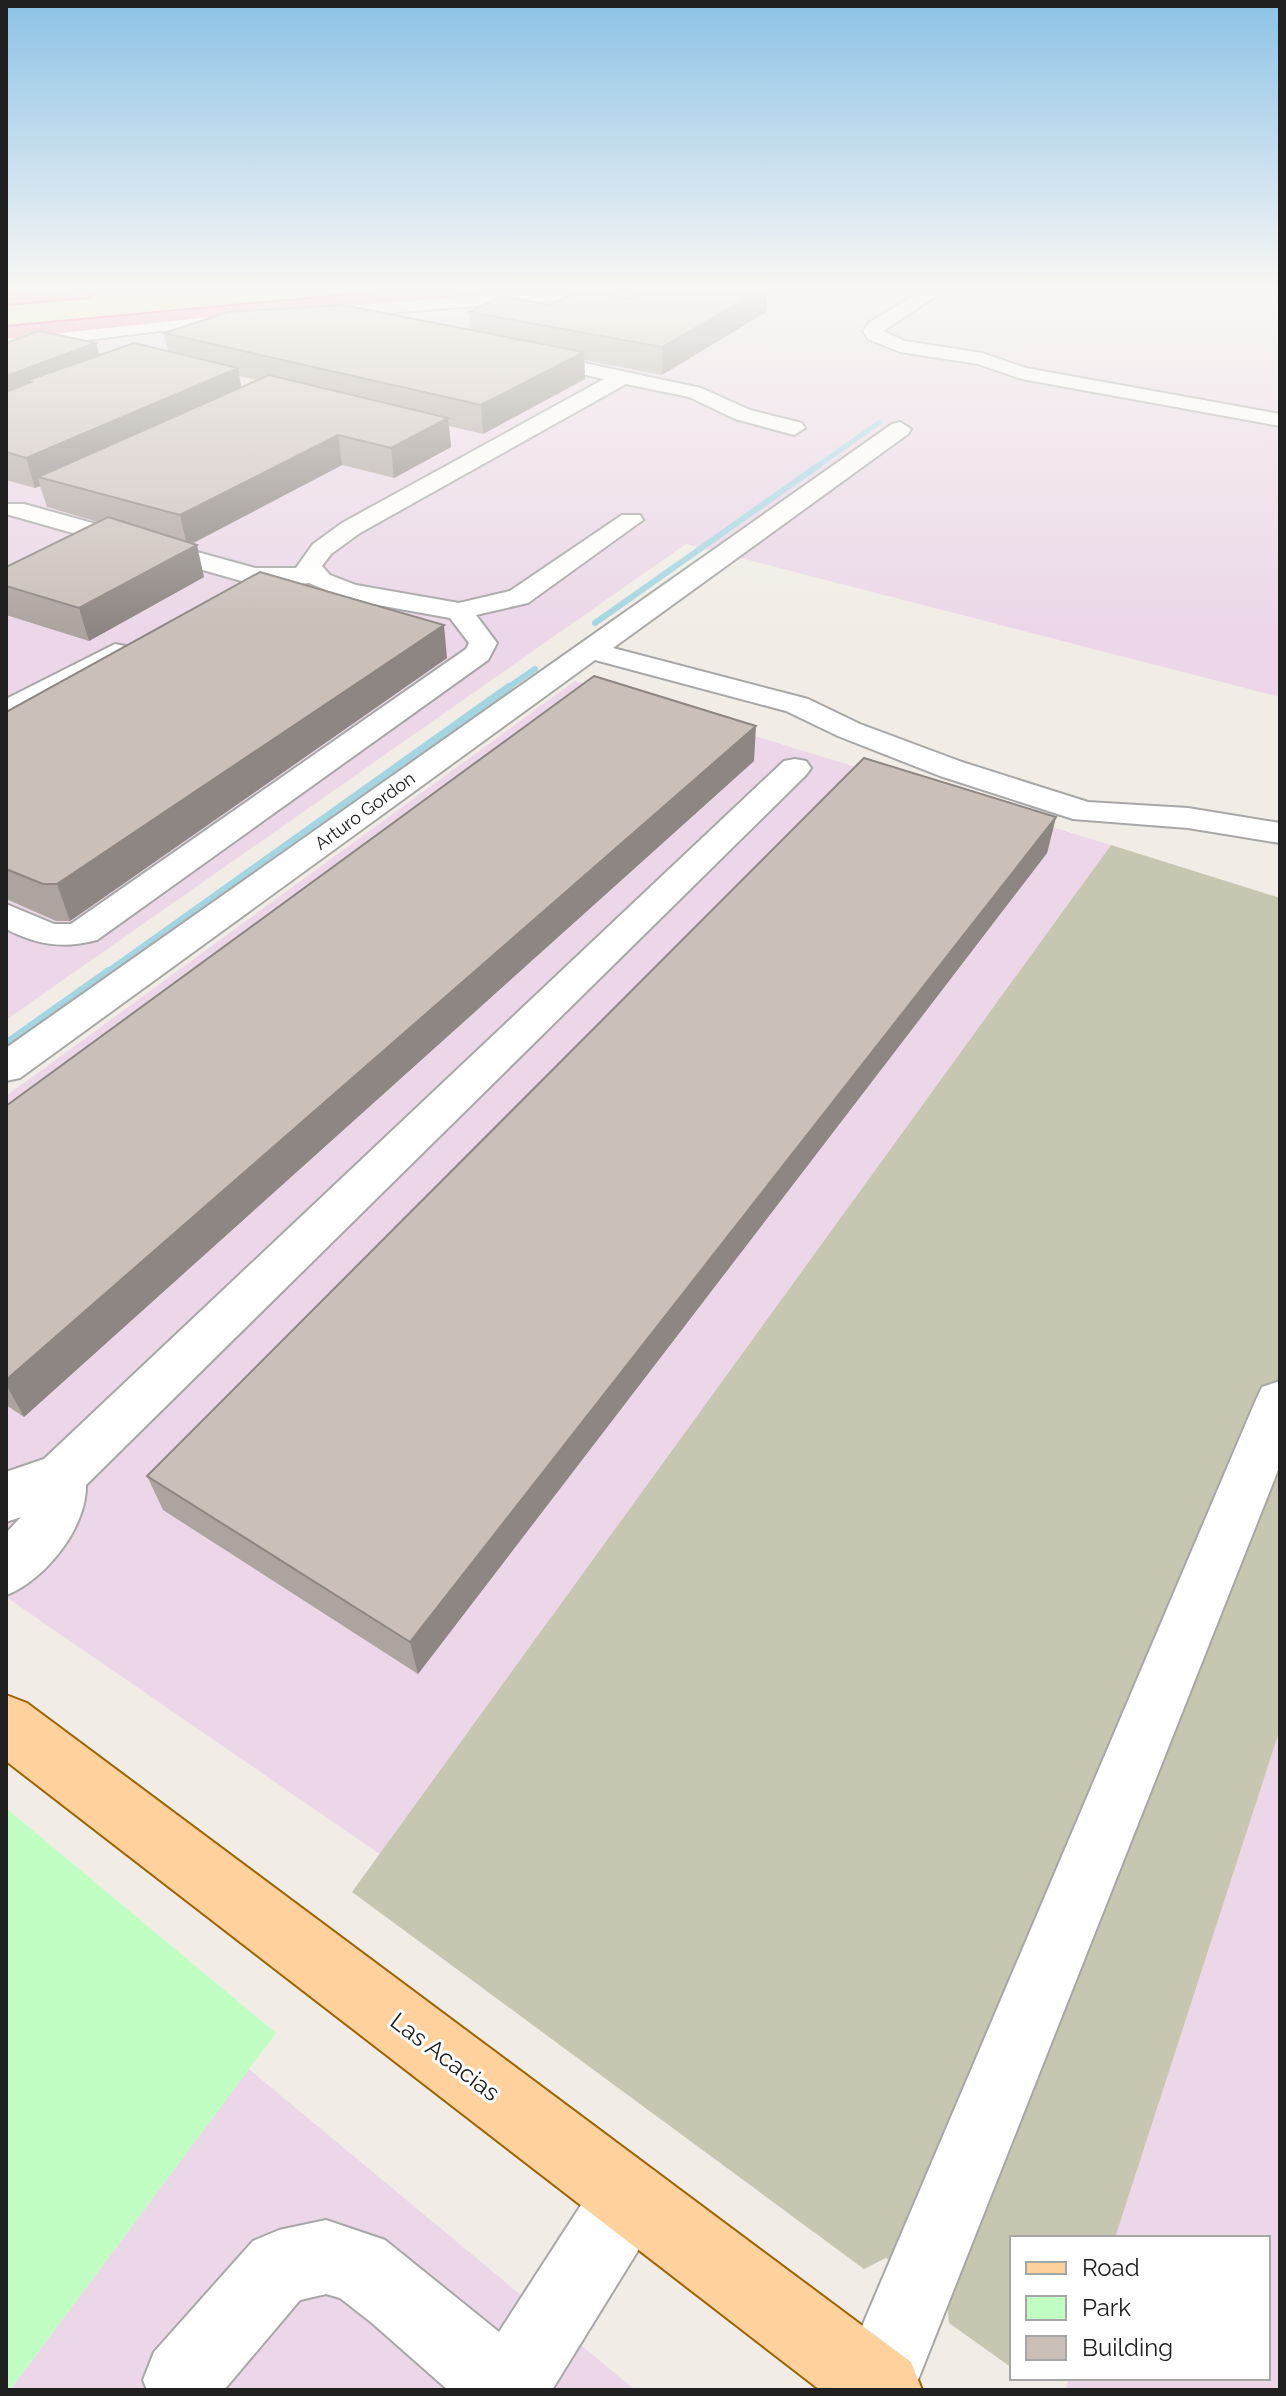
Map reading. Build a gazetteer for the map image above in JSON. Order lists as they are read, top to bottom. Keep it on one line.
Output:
{"streets":{"main road":["Las Acacias"],"street":["Arturo Gordon"]},"legend":["Road","Park","Building"]}
